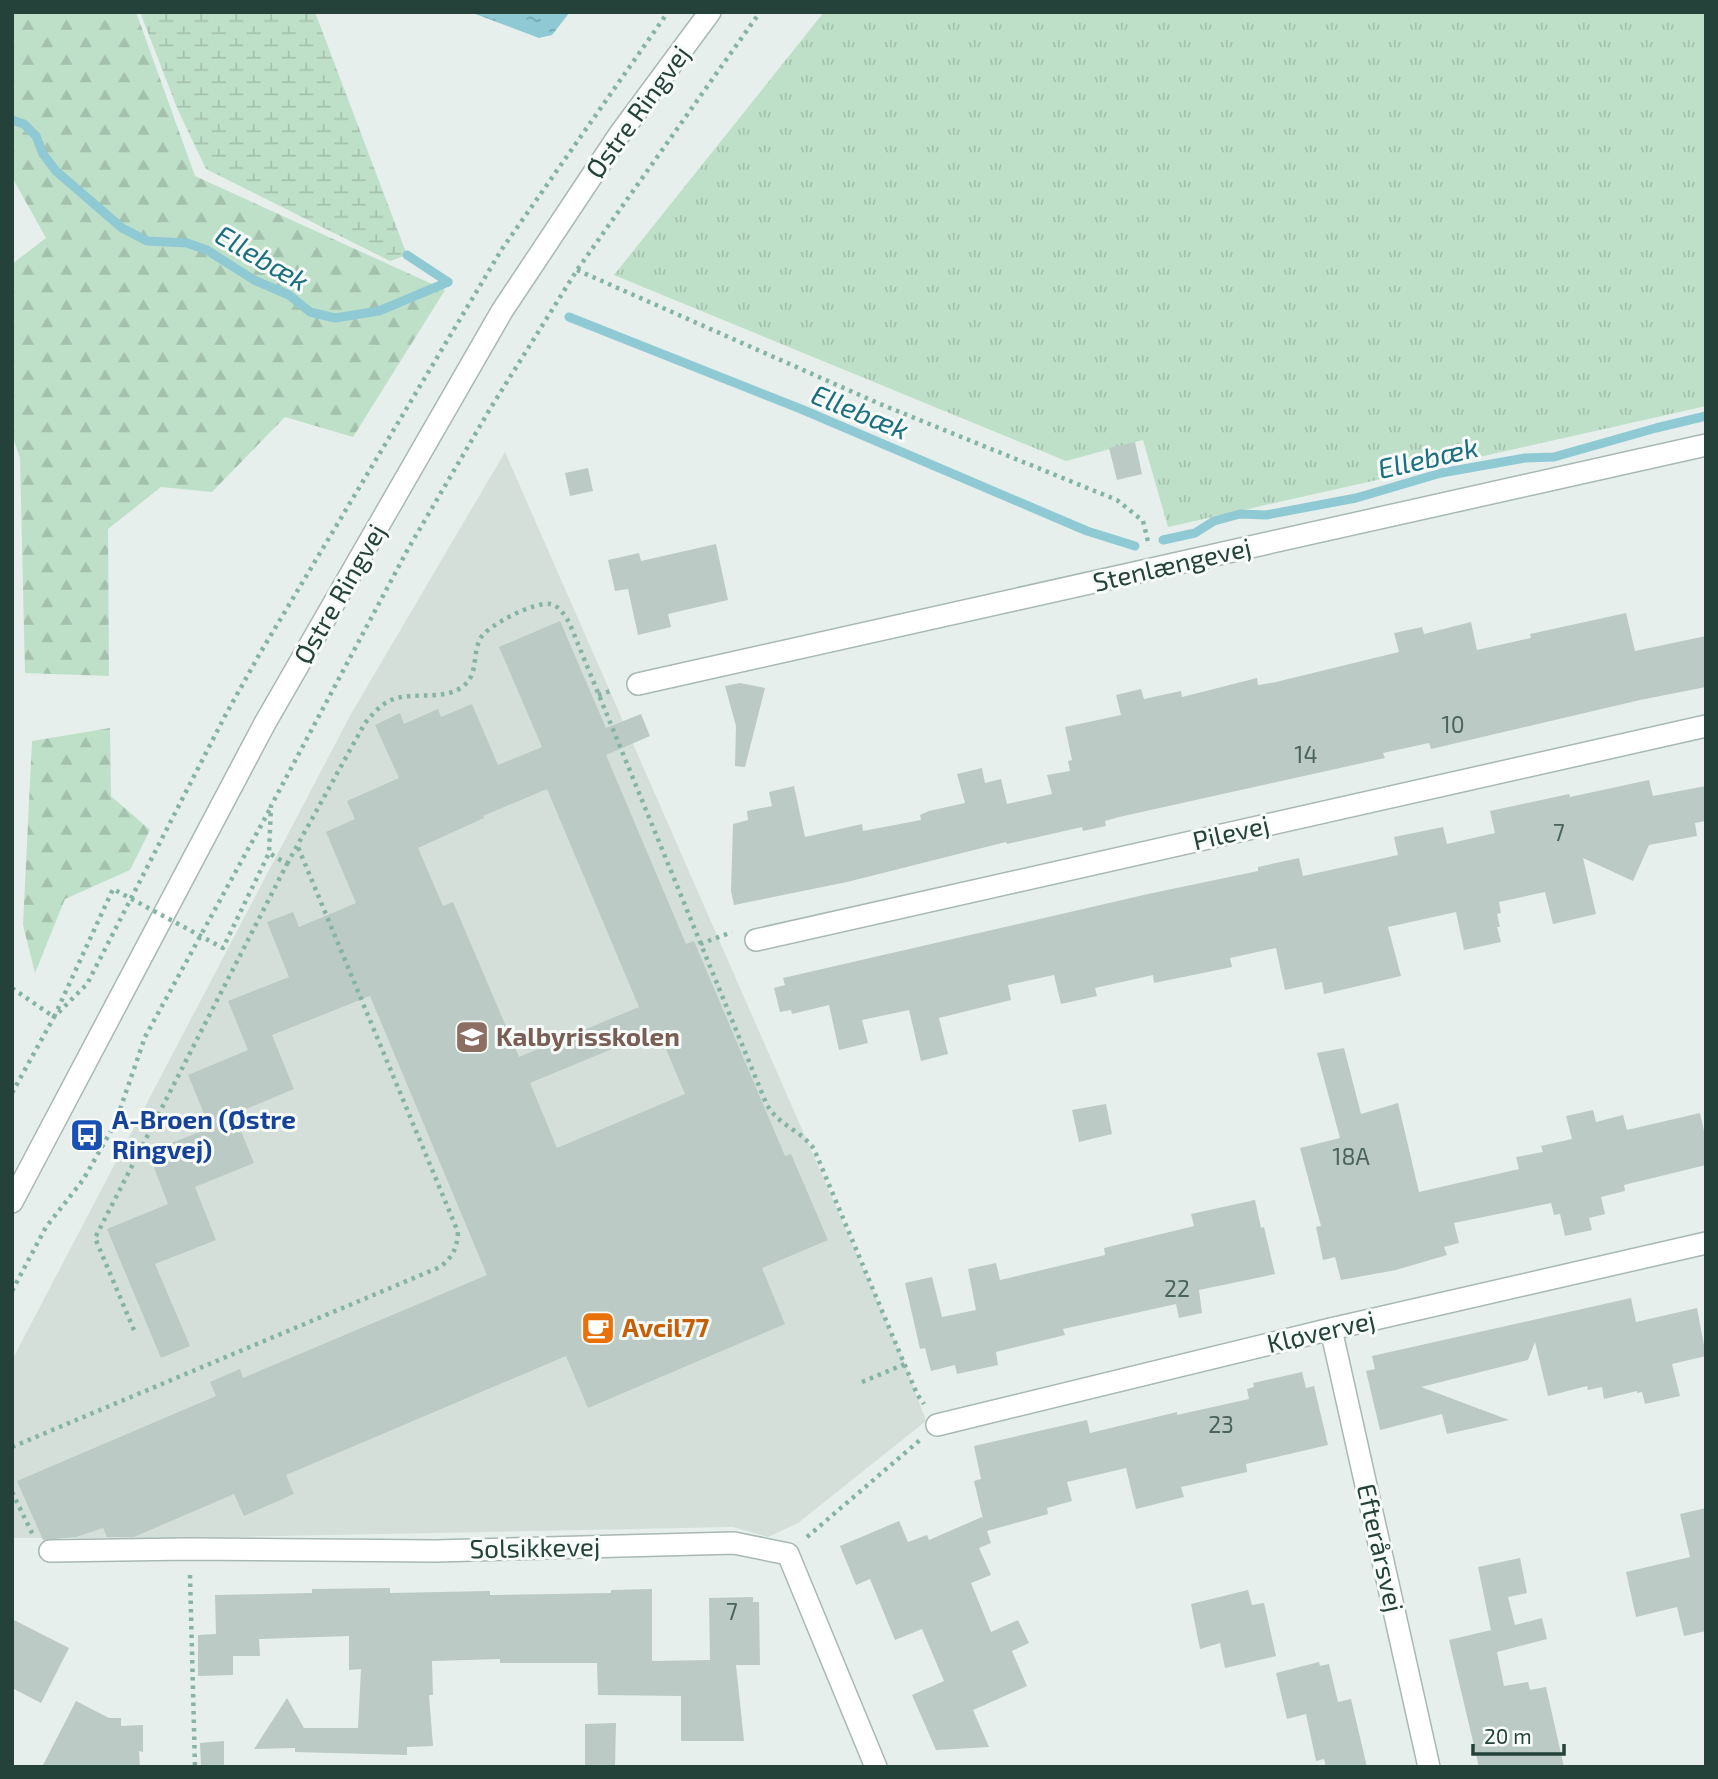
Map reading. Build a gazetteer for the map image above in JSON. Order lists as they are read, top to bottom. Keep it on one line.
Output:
{"streets":{"street":["Østre Ringvej","Stenlængevej","Pilevej","Kløvervej","Solsikkevej","Efterårsvej"]},"crossings":[["Kløvervej","Efterårsvej"]],"water":["Ellebæk"],"places":{"school or university":["Kalbyrisskolen"],"bus stop":["A-Broen (Østre Ringvej)"],"cafe":["Avcil77"]},"house_numbers":["10","14","7","18A","22","23","7"],"scale_bar":"20 m"}
